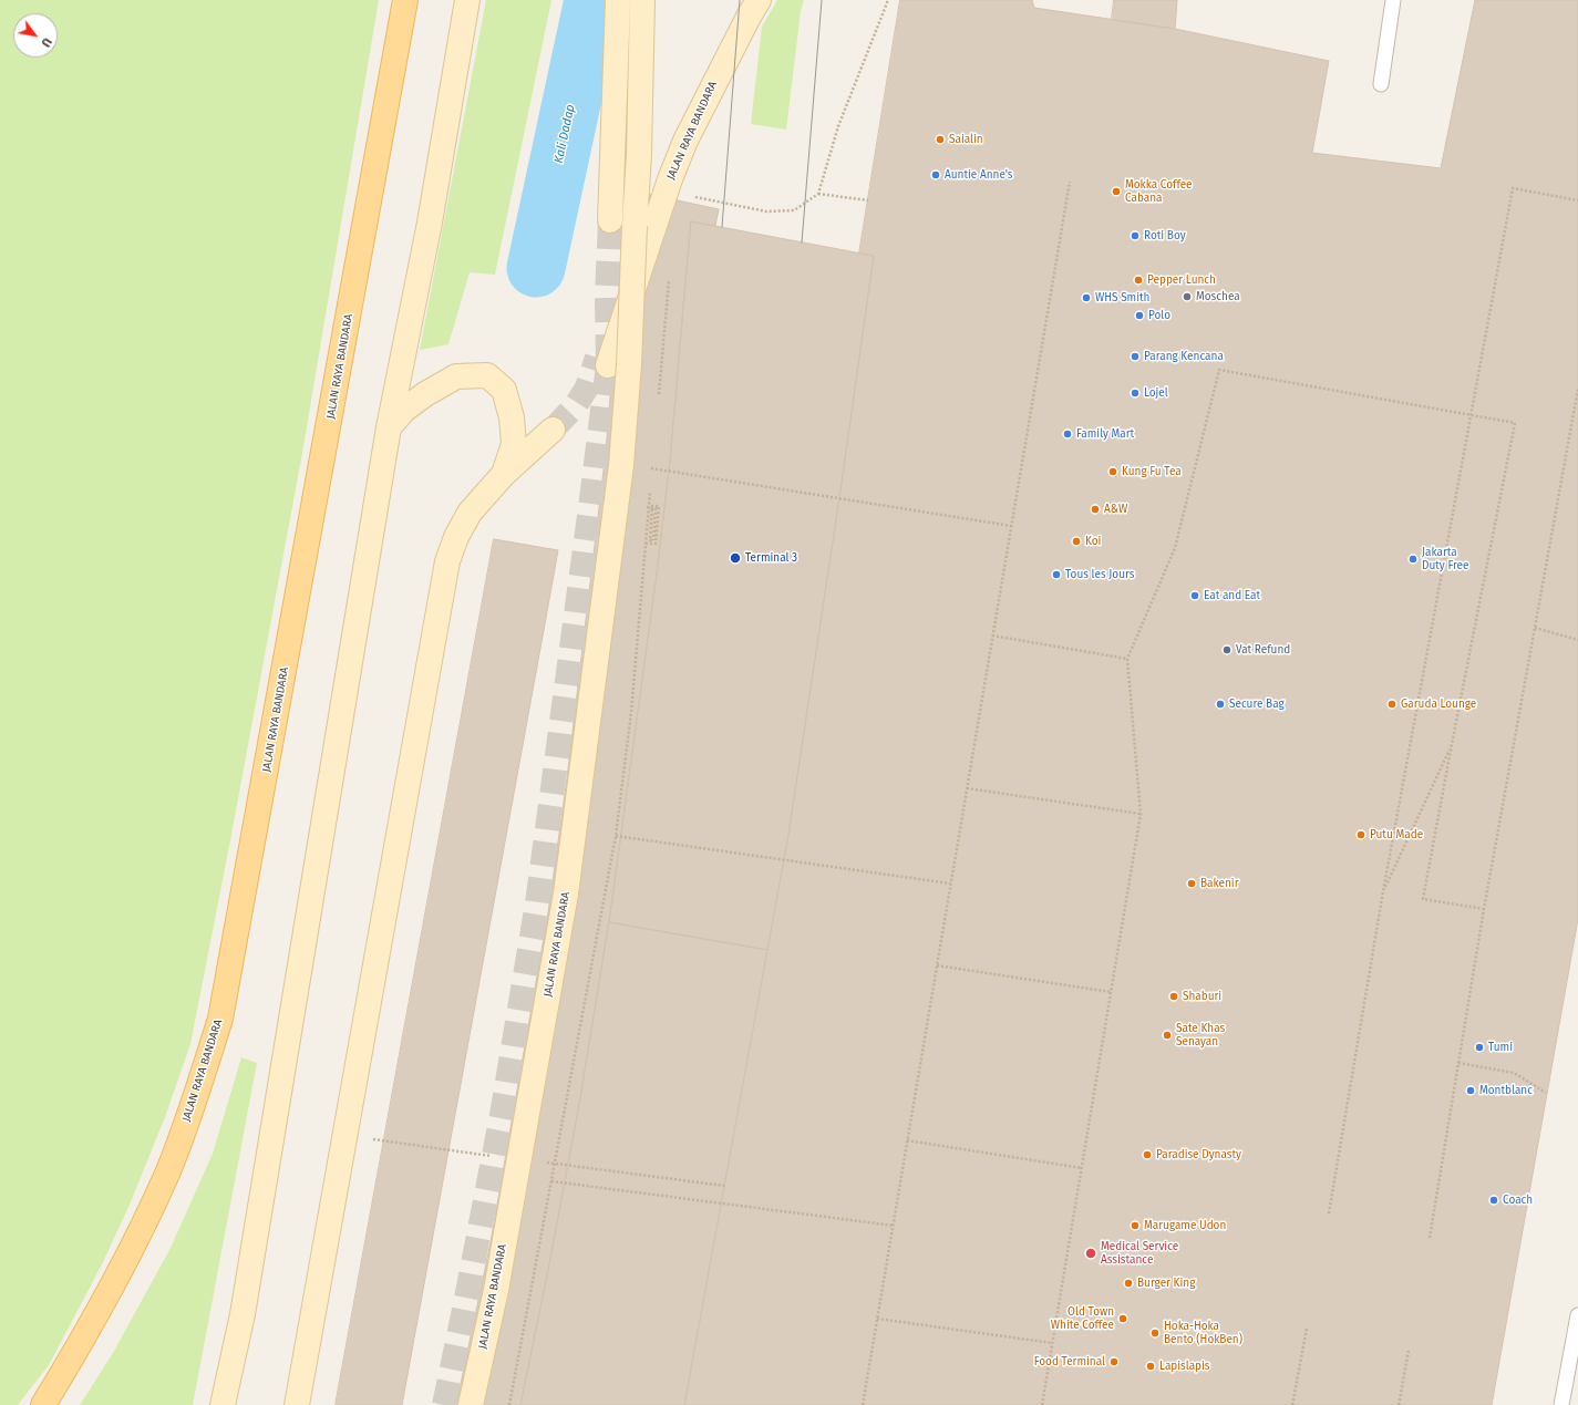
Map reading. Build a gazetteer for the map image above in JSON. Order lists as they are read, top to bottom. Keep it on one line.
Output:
{"streets":{"main road":["JALAN RAYA BANDARA"]},"water":["Kali Dadap"],"places":["Saialin","Auntie Anne's","Mokka Coffee Cabana","Roti Boy","Pepper Lunch","Moschea","WHS Smith","Polo","Parang Kencana","Lojel","Family Mart","Kung Fu Tea","A&W","Koi","Terminal 3","Jakarta Duty Free","Tous les Jours","Eat and Eat","Vat Refund","Secure Bag","Garuda Lounge","Putu Made","Bakenir","Shaburi","Sate Khas Senayan","Tumi","Montblanc","Paradise Dynasty","Coach","Marugame Udon","Medical Service Assistance","Burger King","Old Town White Coffee","Hoka-Hoka Bento (HokBen)","Food Terminal","Lapislapis"],"north":"bottom right"}
